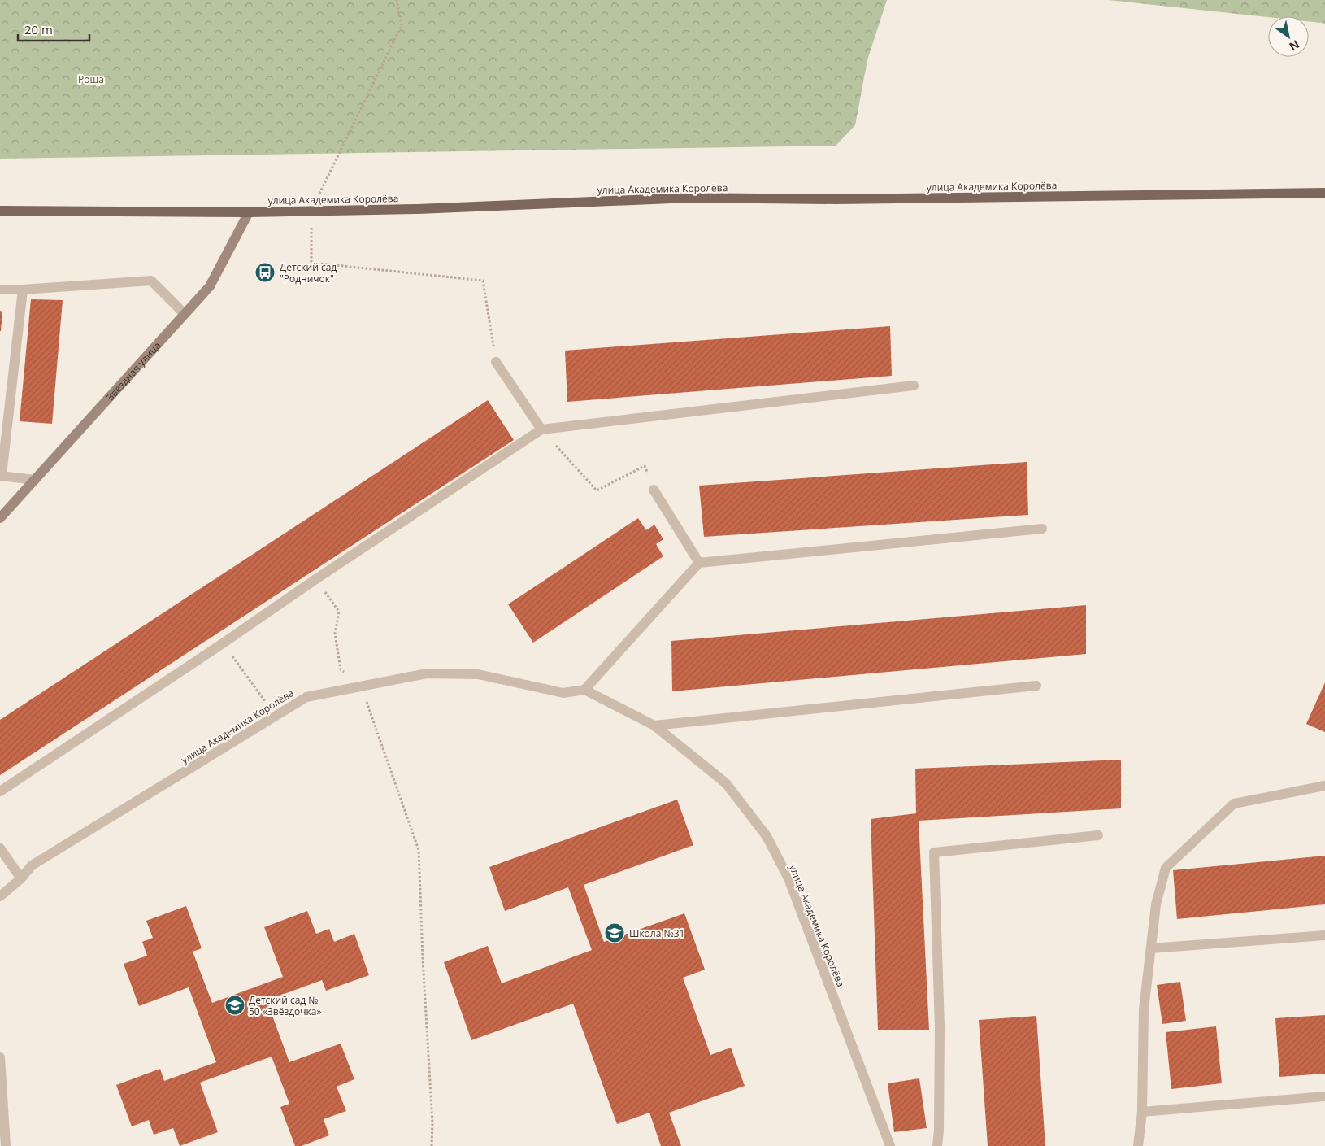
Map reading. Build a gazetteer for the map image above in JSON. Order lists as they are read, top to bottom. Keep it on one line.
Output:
{"streets":{"main road":["улица Академика Королёва"],"street":["Звёздная улица"]},"crossings":[["улица Академика Королёва","Звёздная улица"]],"parks":["Роща"],"places":{"bus stop":["Детский сад \"Родничок\""],"school or university":["Школа №31","Детский сад № 50 «Звёздочка»"]},"scale_bar":"20 m","north":"bottom right"}
